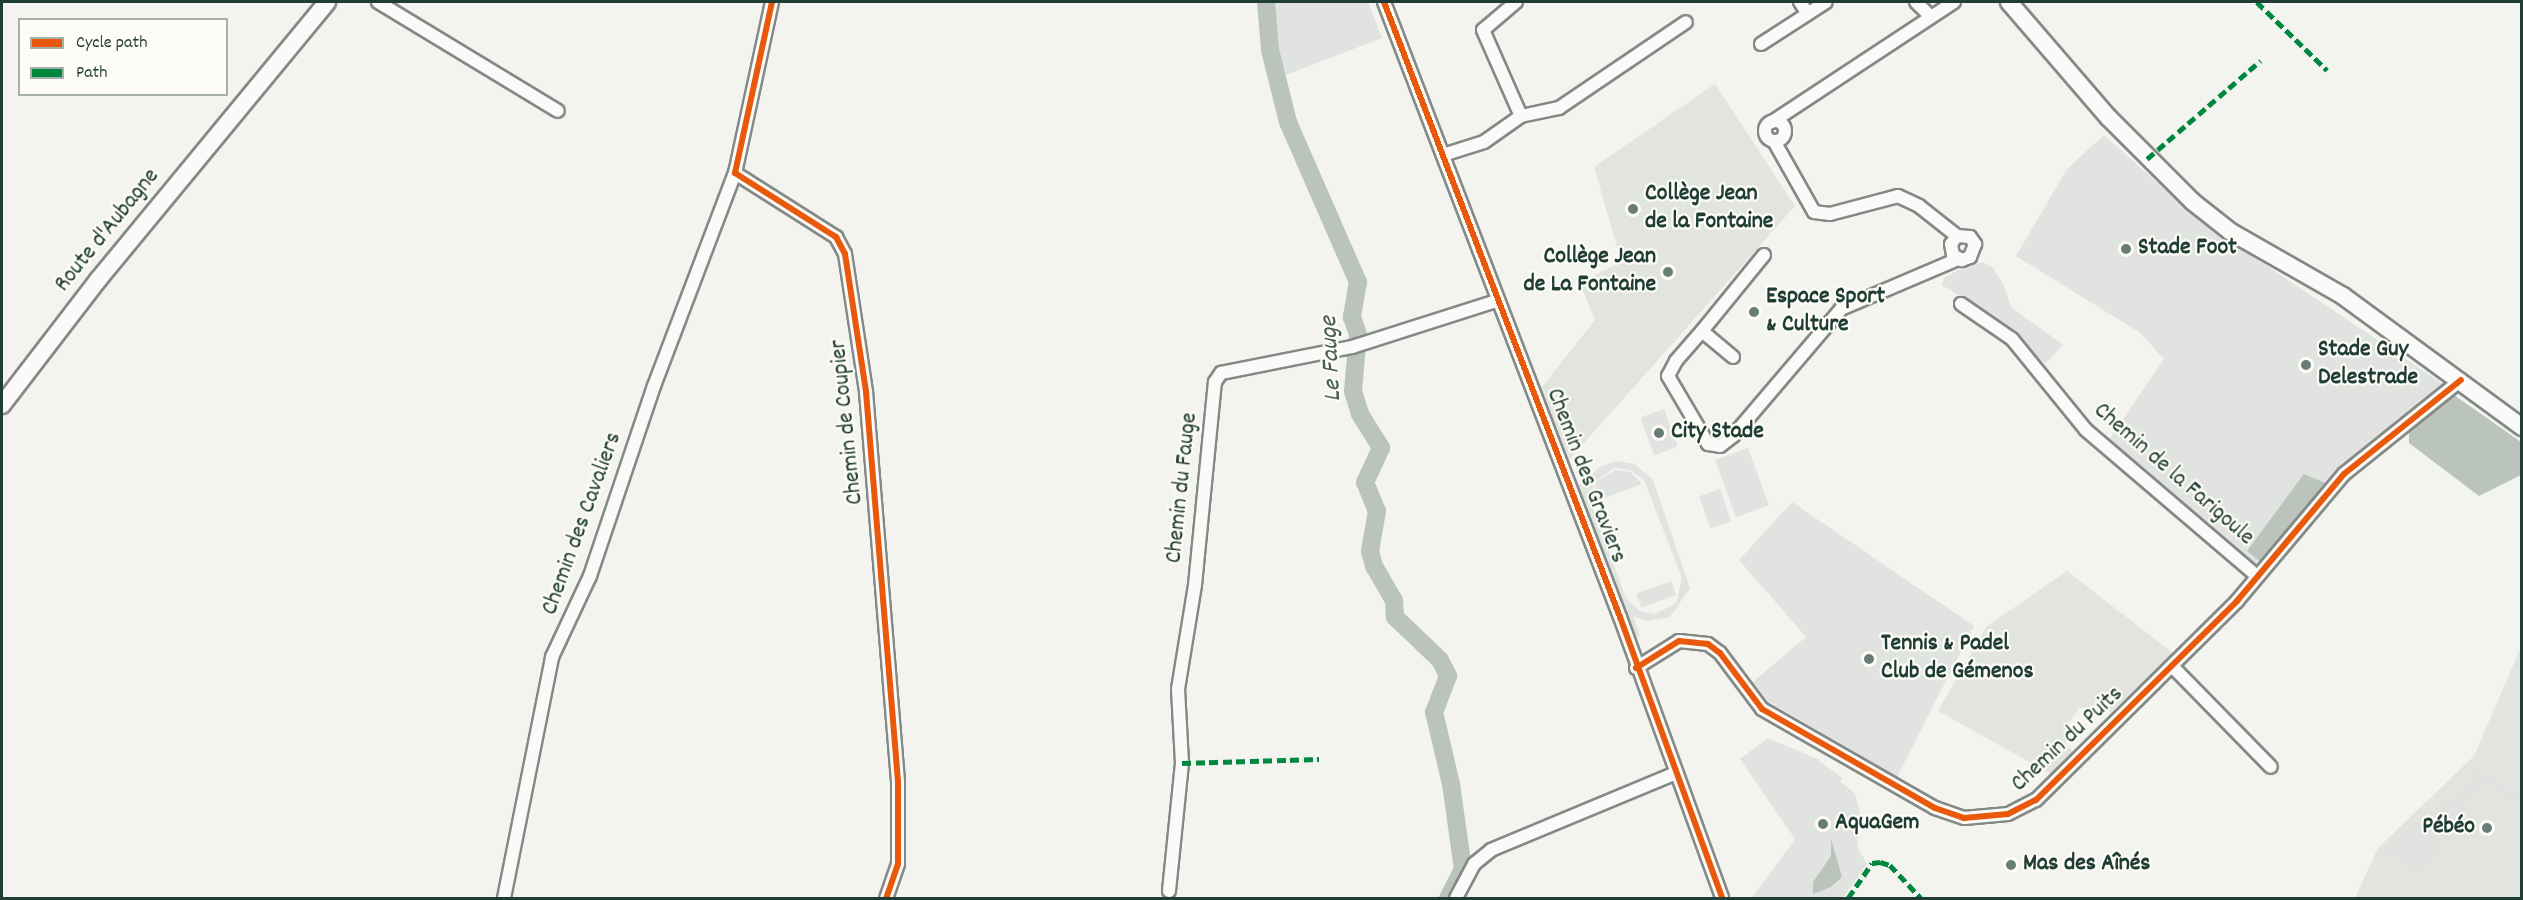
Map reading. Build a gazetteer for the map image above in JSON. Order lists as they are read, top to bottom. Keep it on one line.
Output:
{"streets":{"main road":["Route d'Aubagne"],"street":["Chemin de Coupier","Chemin de la Farigoule","Chemin des Graviers","Chemin du Fauge","Chemin des Cavaliers","Chemin du Puits"]},"crossings":[["Chemin de Coupier","Chemin des Cavaliers"],["Chemin de la Farigoule","Chemin du Puits"],["Chemin des Graviers","Chemin du Fauge"],["Chemin des Graviers","Chemin du Puits"]],"water":["Le Fauge"],"places":["Collège Jean de la Fontaine","Stade Foot","Collège Jean de La Fontaine","Espace Sport & Culture","Stade Guy Delestrade","City Stade","Tennis & Padel Club de Gémenos","AquaGem","Pébéo","Mas des Aînés"],"legend":["Cycle path","Path"]}
